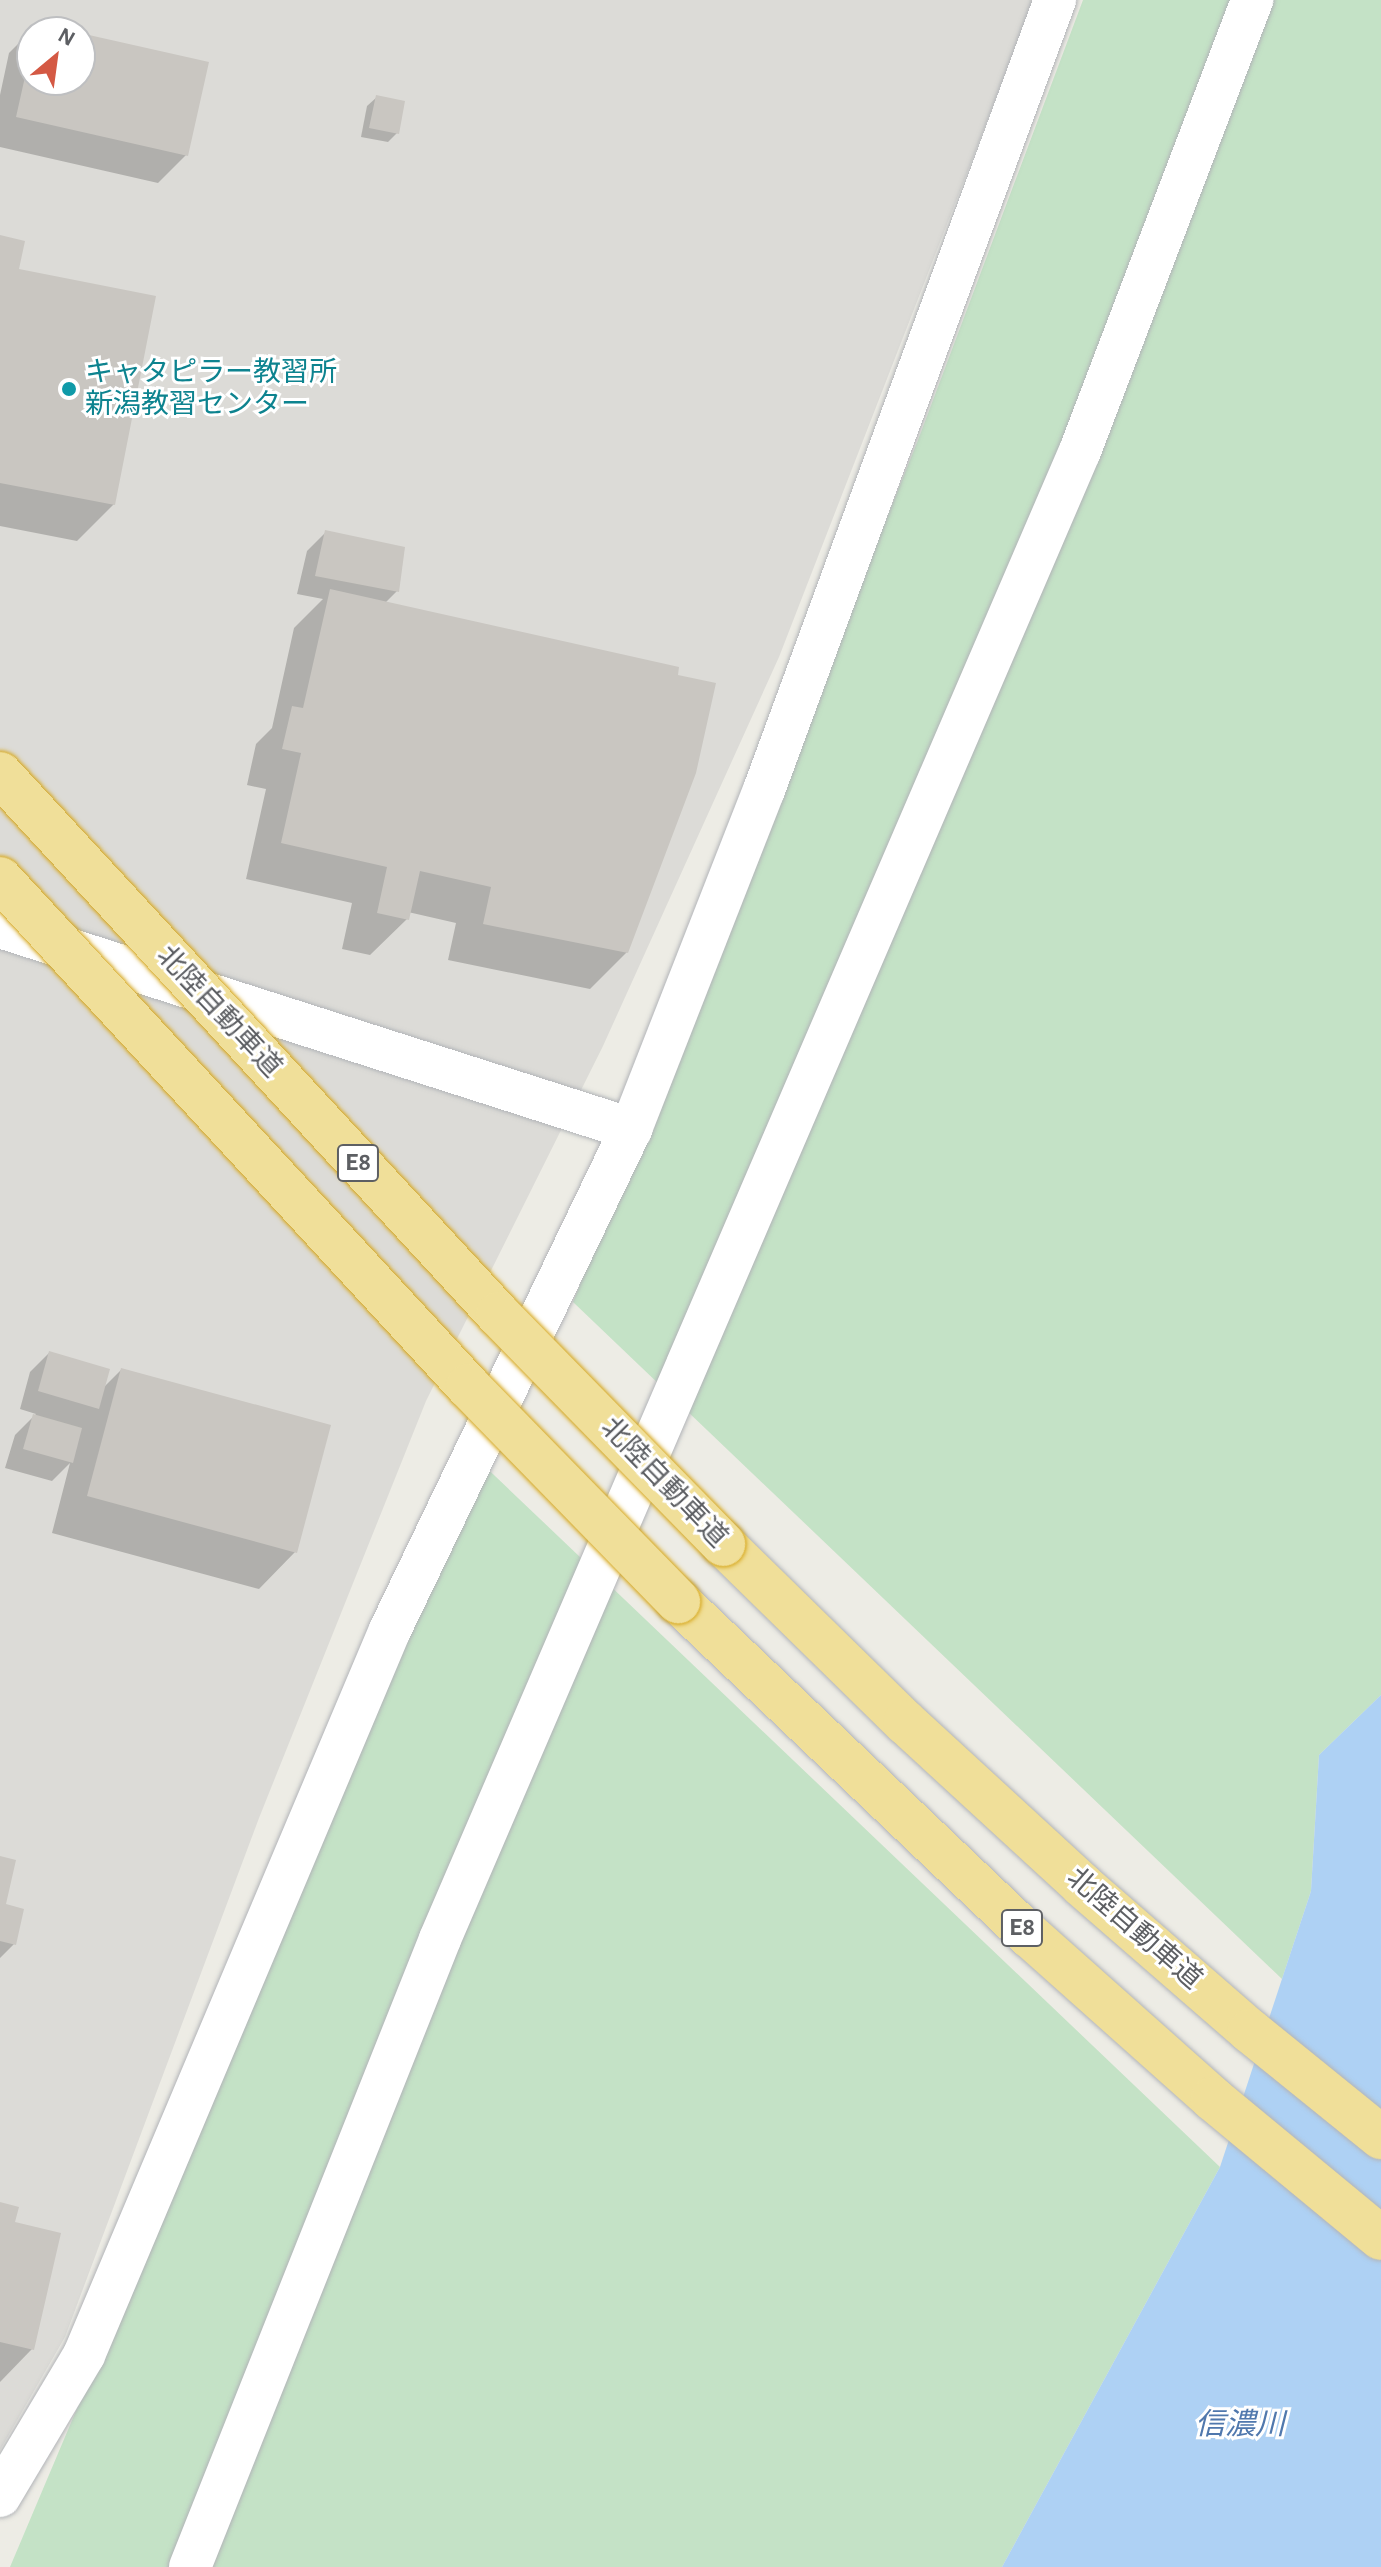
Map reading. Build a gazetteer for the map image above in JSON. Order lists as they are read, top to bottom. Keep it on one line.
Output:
{"streets":{"highway":["北陸自動車道","E8"]},"water":["信濃川"],"places":["キャタピラー教習所 新潟教習センター"],"north":"top right"}
